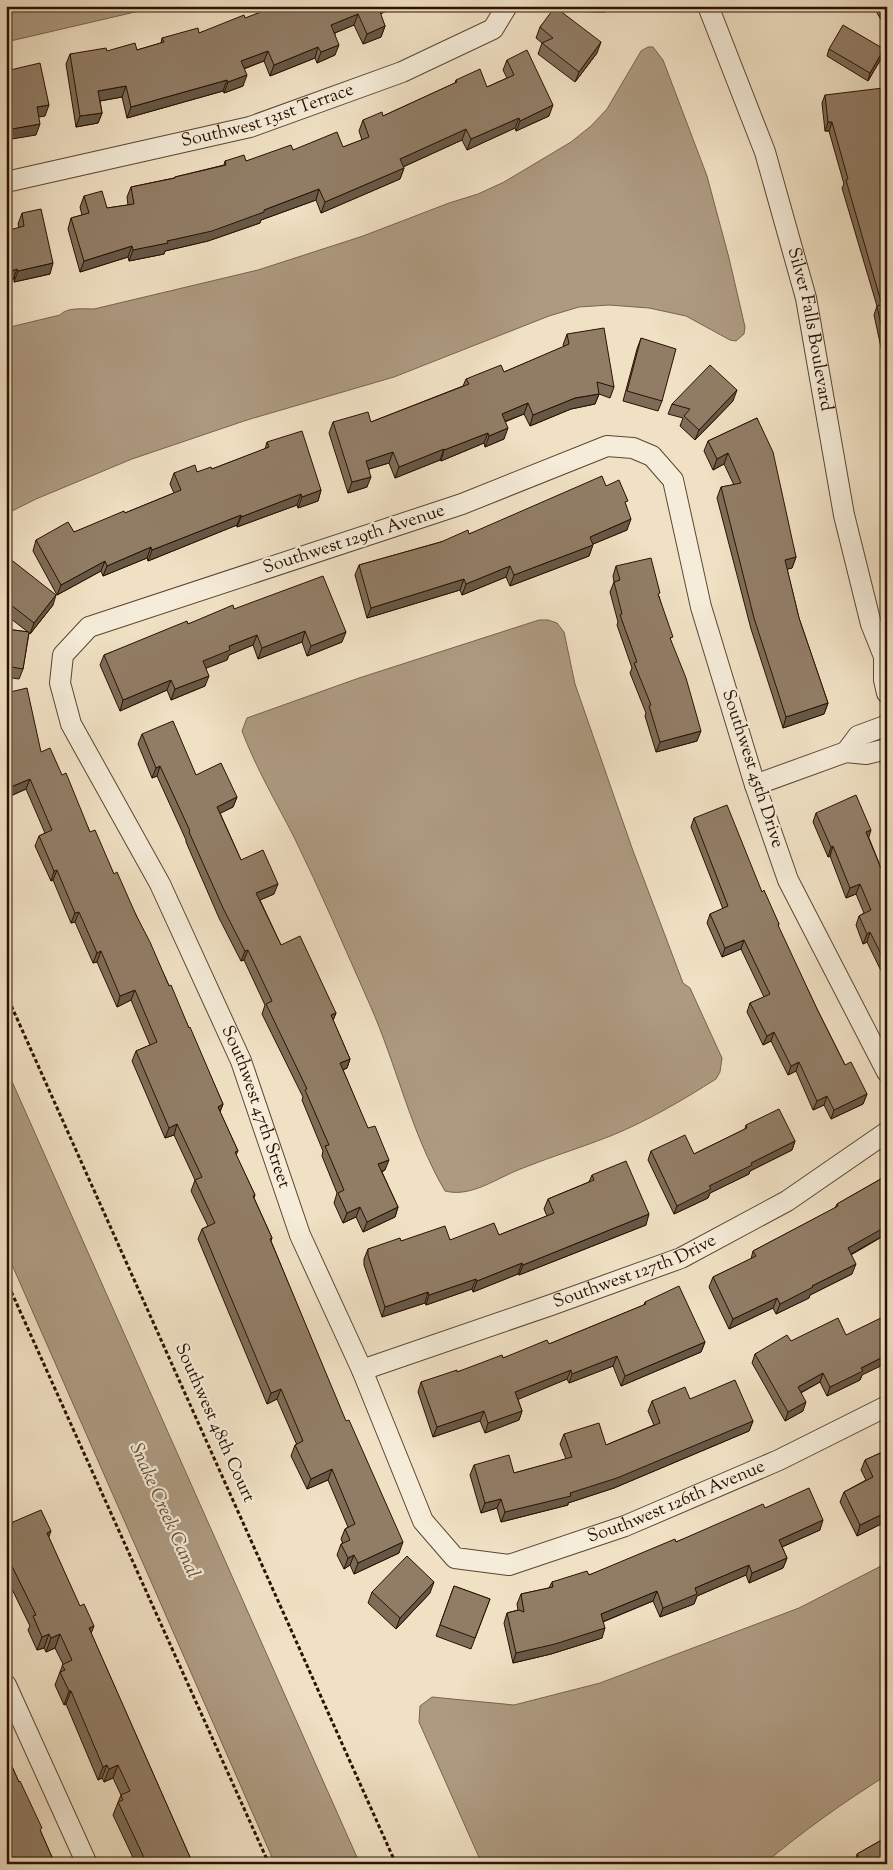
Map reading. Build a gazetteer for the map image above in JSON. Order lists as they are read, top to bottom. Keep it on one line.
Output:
{"streets":{"street":["Southwest 131st Terrace","Silver Falls Boulevard","Southwest 129th Avenue","Southwest 45th Drive","Southwest 47th Street","Southwest 127th Drive","Southwest 126th Avenue"],"path":["Southwest 48th Court"]},"crossings":[["Southwest 129th Avenue","Southwest 45th Drive"],["Southwest 129th Avenue","Southwest 47th Street"],["Southwest 47th Street","Southwest 127th Drive"],["Southwest 47th Street","Southwest 126th Avenue"]],"water":["Snake Creek Canal"]}
